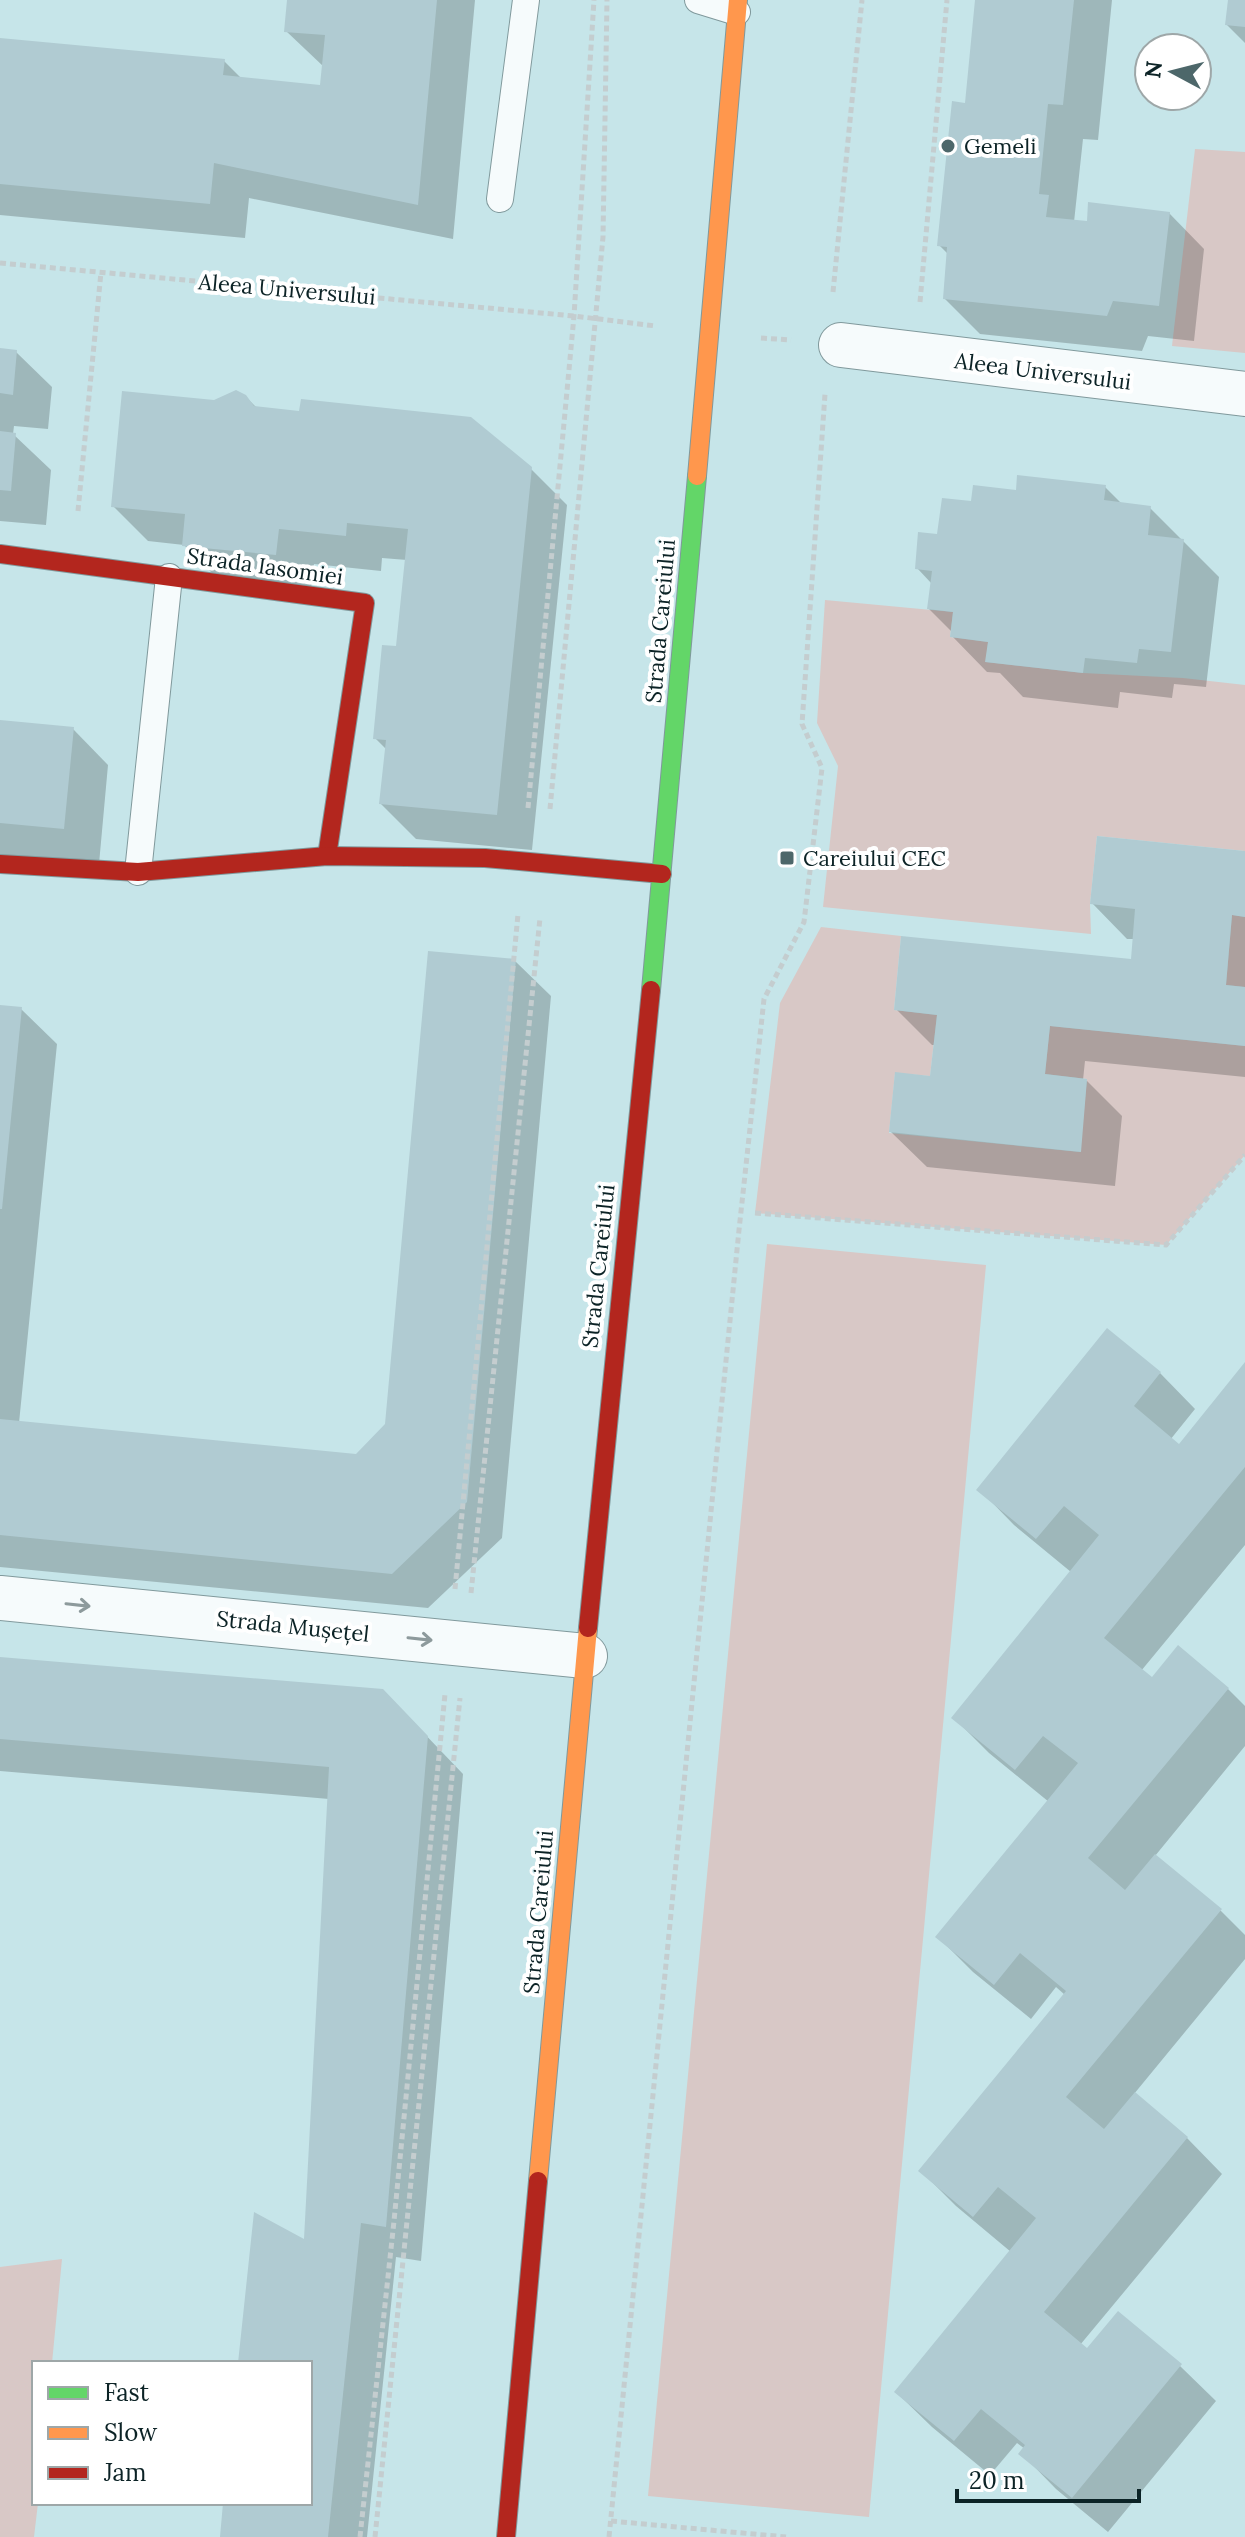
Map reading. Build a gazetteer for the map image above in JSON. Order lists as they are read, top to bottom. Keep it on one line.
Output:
{"streets":{"main road":["Strada Iasomiei","Strada Careiului"],"street":["Aleea Universului","Strada Mușețel"]},"crossings":[["Strada Careiului","Strada Mușețel"]],"one_way":["Strada Mușețel"],"places":{"other":["Gemeli"],"transit":["Careiului CEC"]},"legend":["Fast","Slow","Jam"],"scale_bar":"20 m","north":"left"}
